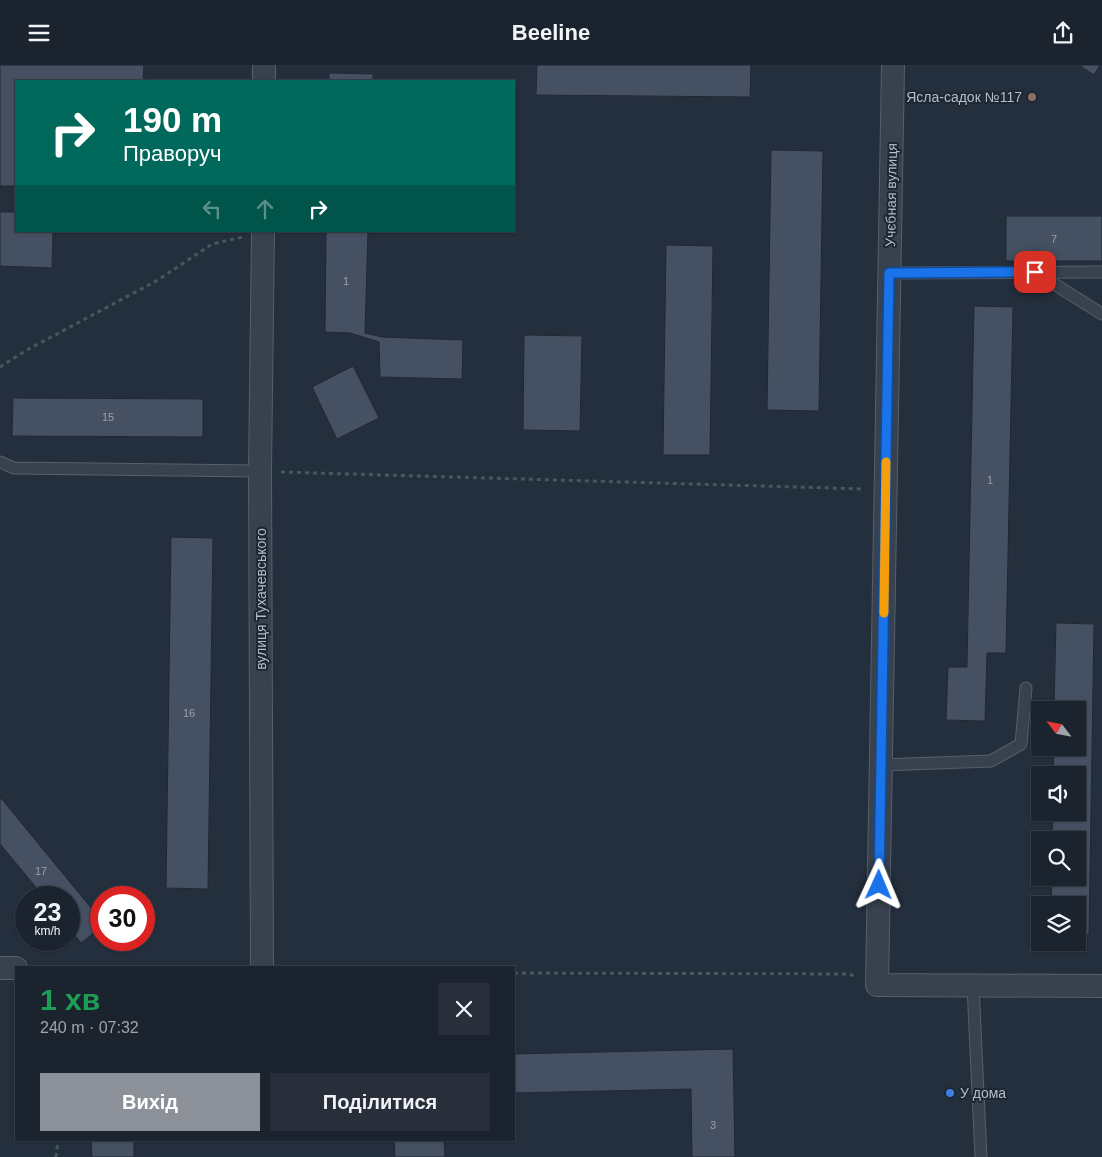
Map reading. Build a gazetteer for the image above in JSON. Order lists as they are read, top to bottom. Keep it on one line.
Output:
{"streets":{"street":["Учєбная вулиця","вулиця Тухачевського"]},"places":["Ясла-садок №117","У дома"],"house_numbers":["7","1","15","1","16","17","3"],"north":"top left","page":{"header":"Beeline","turn":["190 m","Праворуч"],"speed":"23 km/h","limit":"30","heading":["1 хв","240 m · 07:32"],"buttons":["Вихід","Поділитися"]}}
